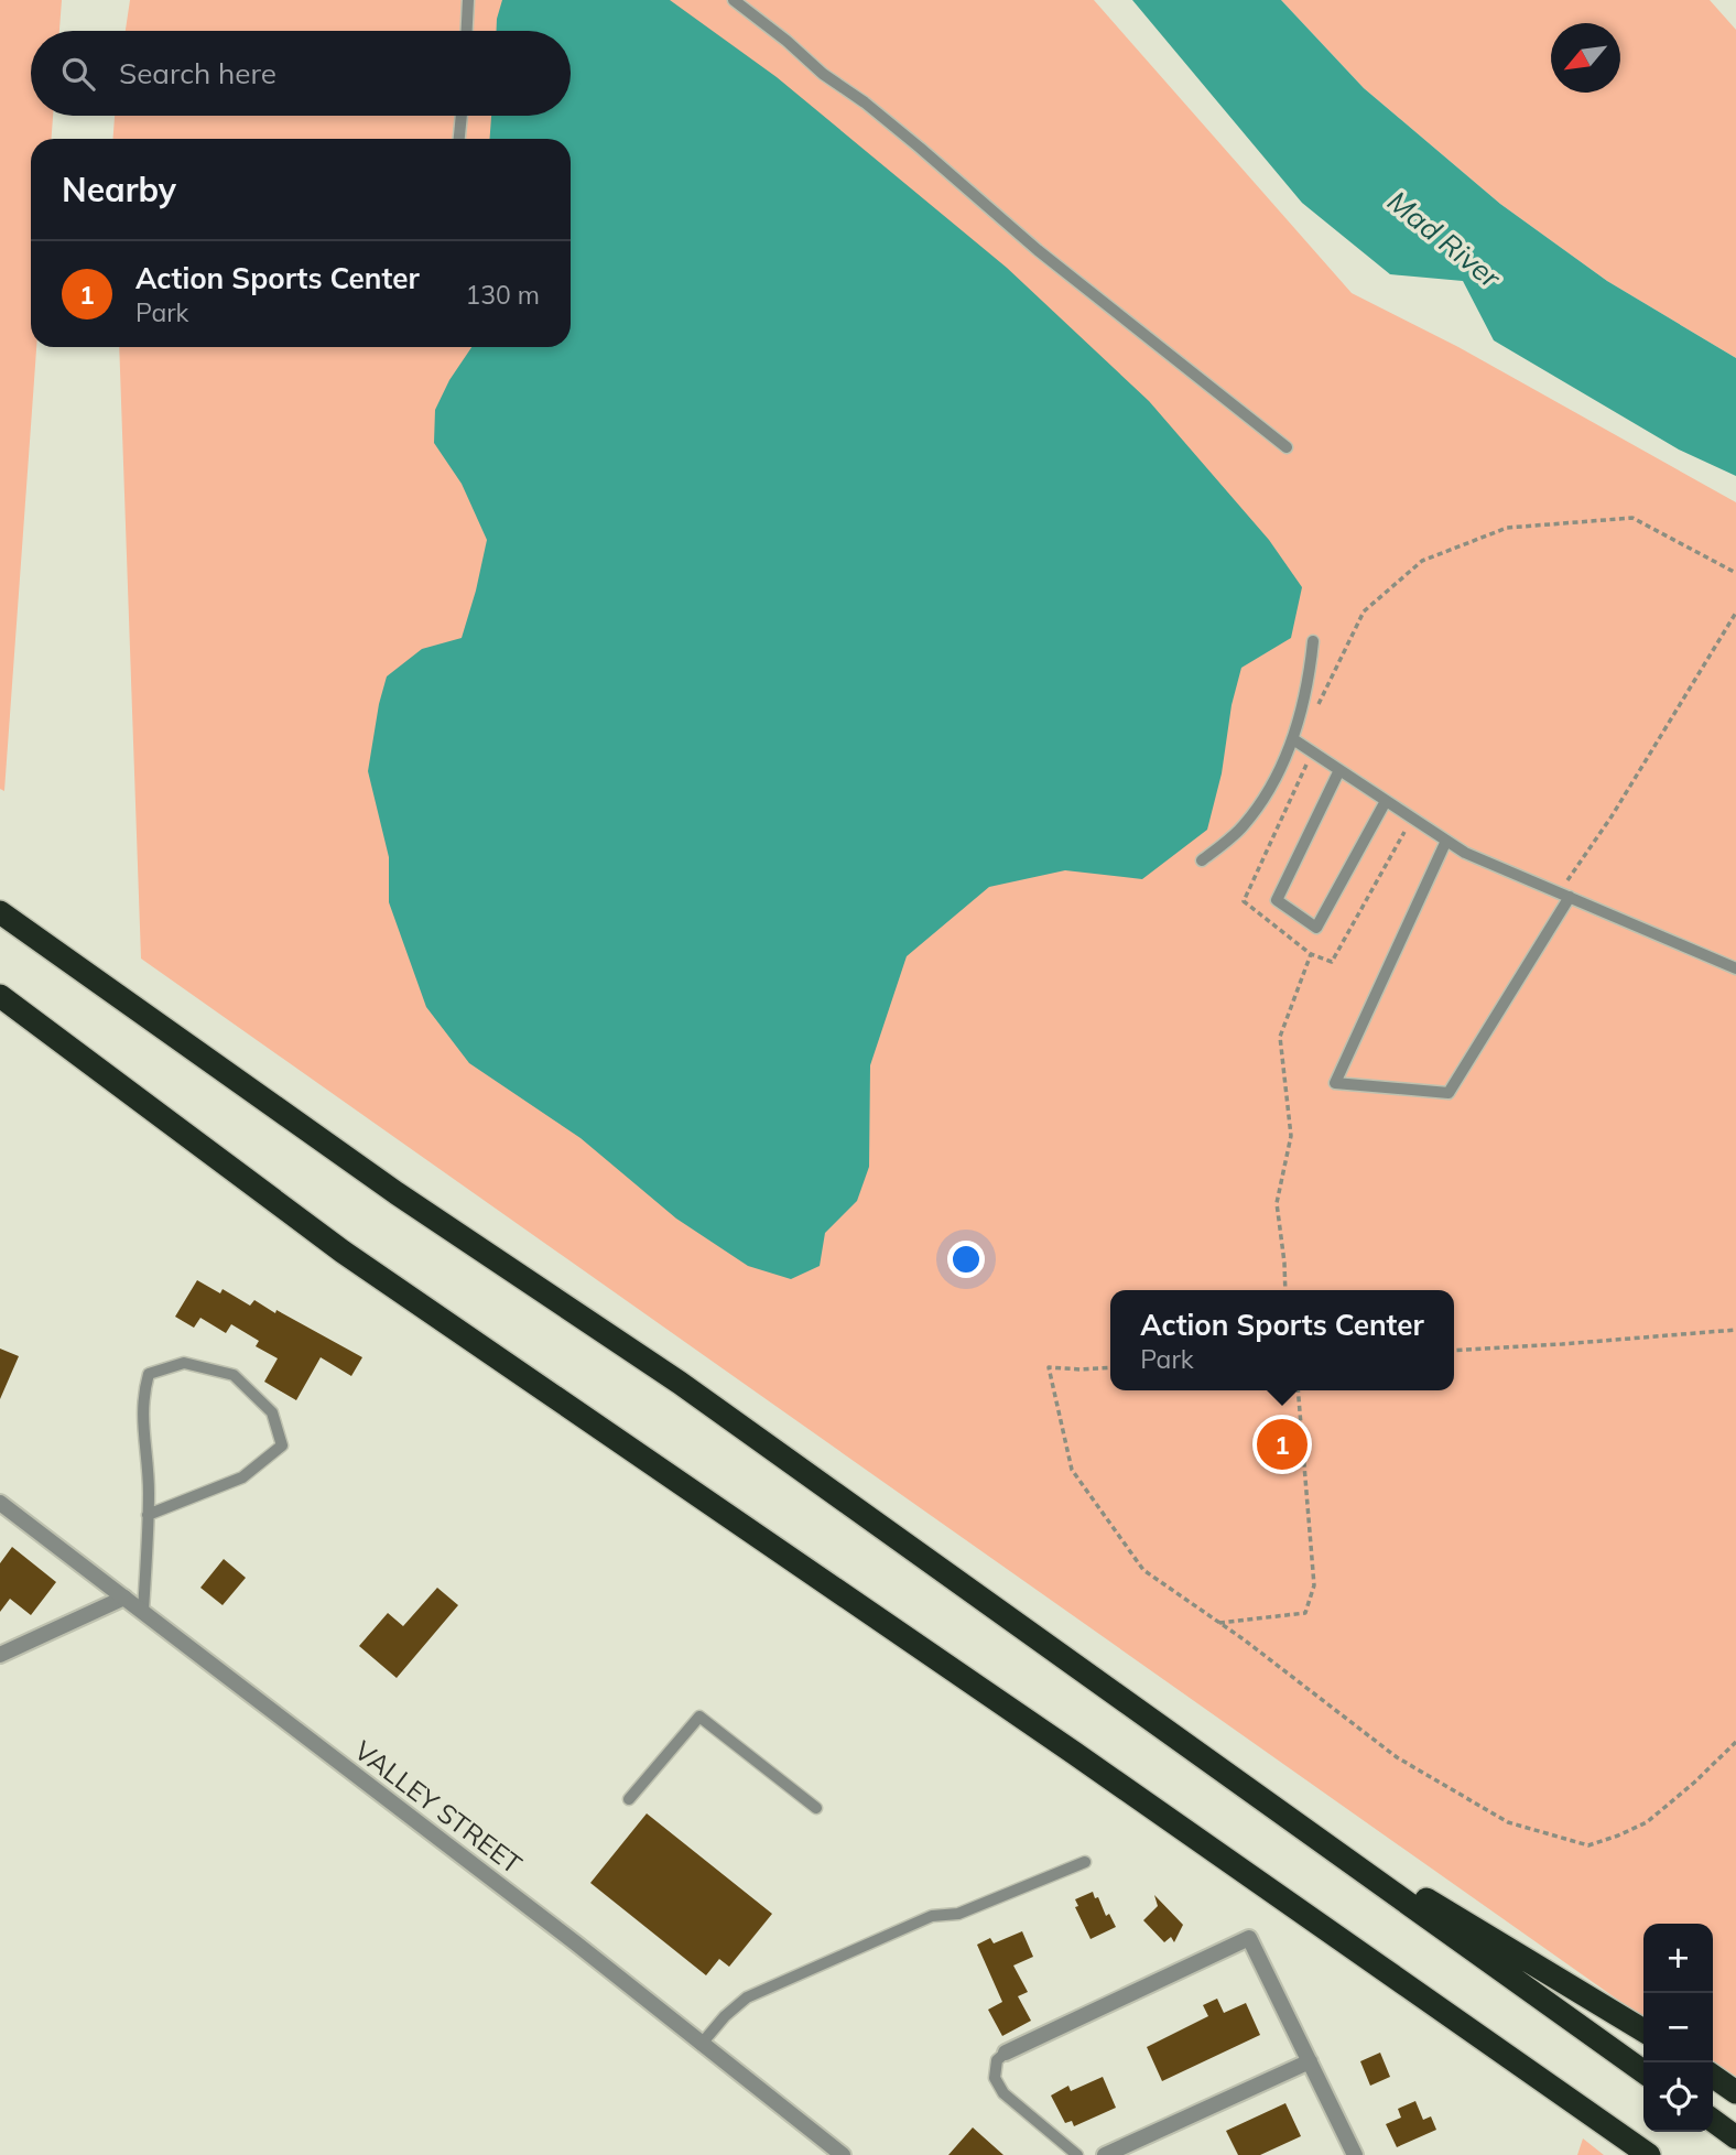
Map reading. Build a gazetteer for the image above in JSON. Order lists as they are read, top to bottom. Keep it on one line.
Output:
{"streets":{"street":["VALLEY STREET"]},"water":["Mad River"],"north":"bottom left","page":{"search":"Search here","heading":"Nearby","list":[{"mark":"1","name":"Action Sports Center","note":"Park","value":"130 m"}],"popup":["Action Sports Center","Park"],"pins":"1","map_buttons":["+","−"]}}
